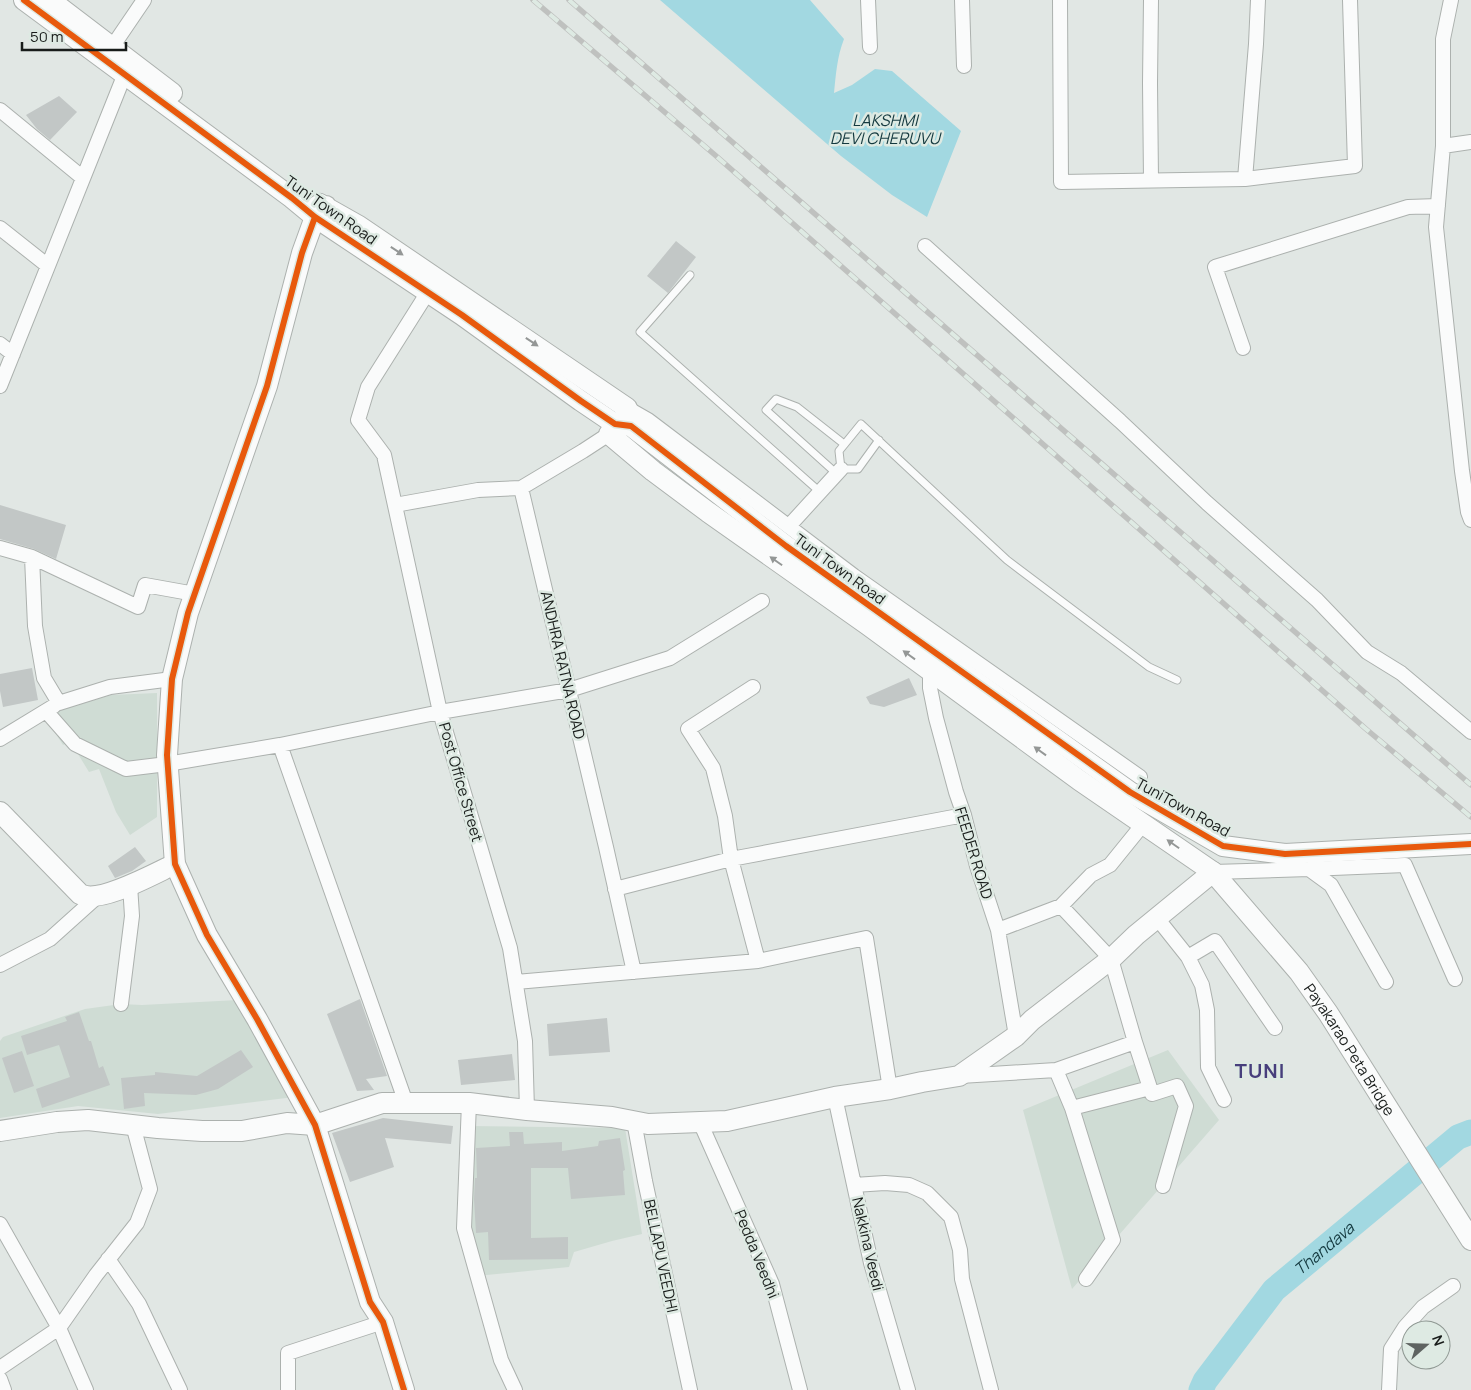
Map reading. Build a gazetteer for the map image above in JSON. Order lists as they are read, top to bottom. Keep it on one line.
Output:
{"streets":{"street":["Tuni Town Road","ANDHRA RATNA ROAD","Post Office Street","TuniTown Road","FEEDER ROAD","Payakarao Peta Bridge","Nakkina Veedi","Pedda Veedhi","BELLAPU VEEDHI"]},"crossings":[["Tuni Town Road","Post Office Street"],["Tuni Town Road","TuniTown Road"],["Tuni Town Road","Payakarao Peta Bridge"],["FEEDER ROAD","Payakarao Peta Bridge"]],"districts":["TUNI"],"water":["LAKSHMI DEVI CHERUVU","Thandava"],"scale_bar":"50 m","north":"right"}
